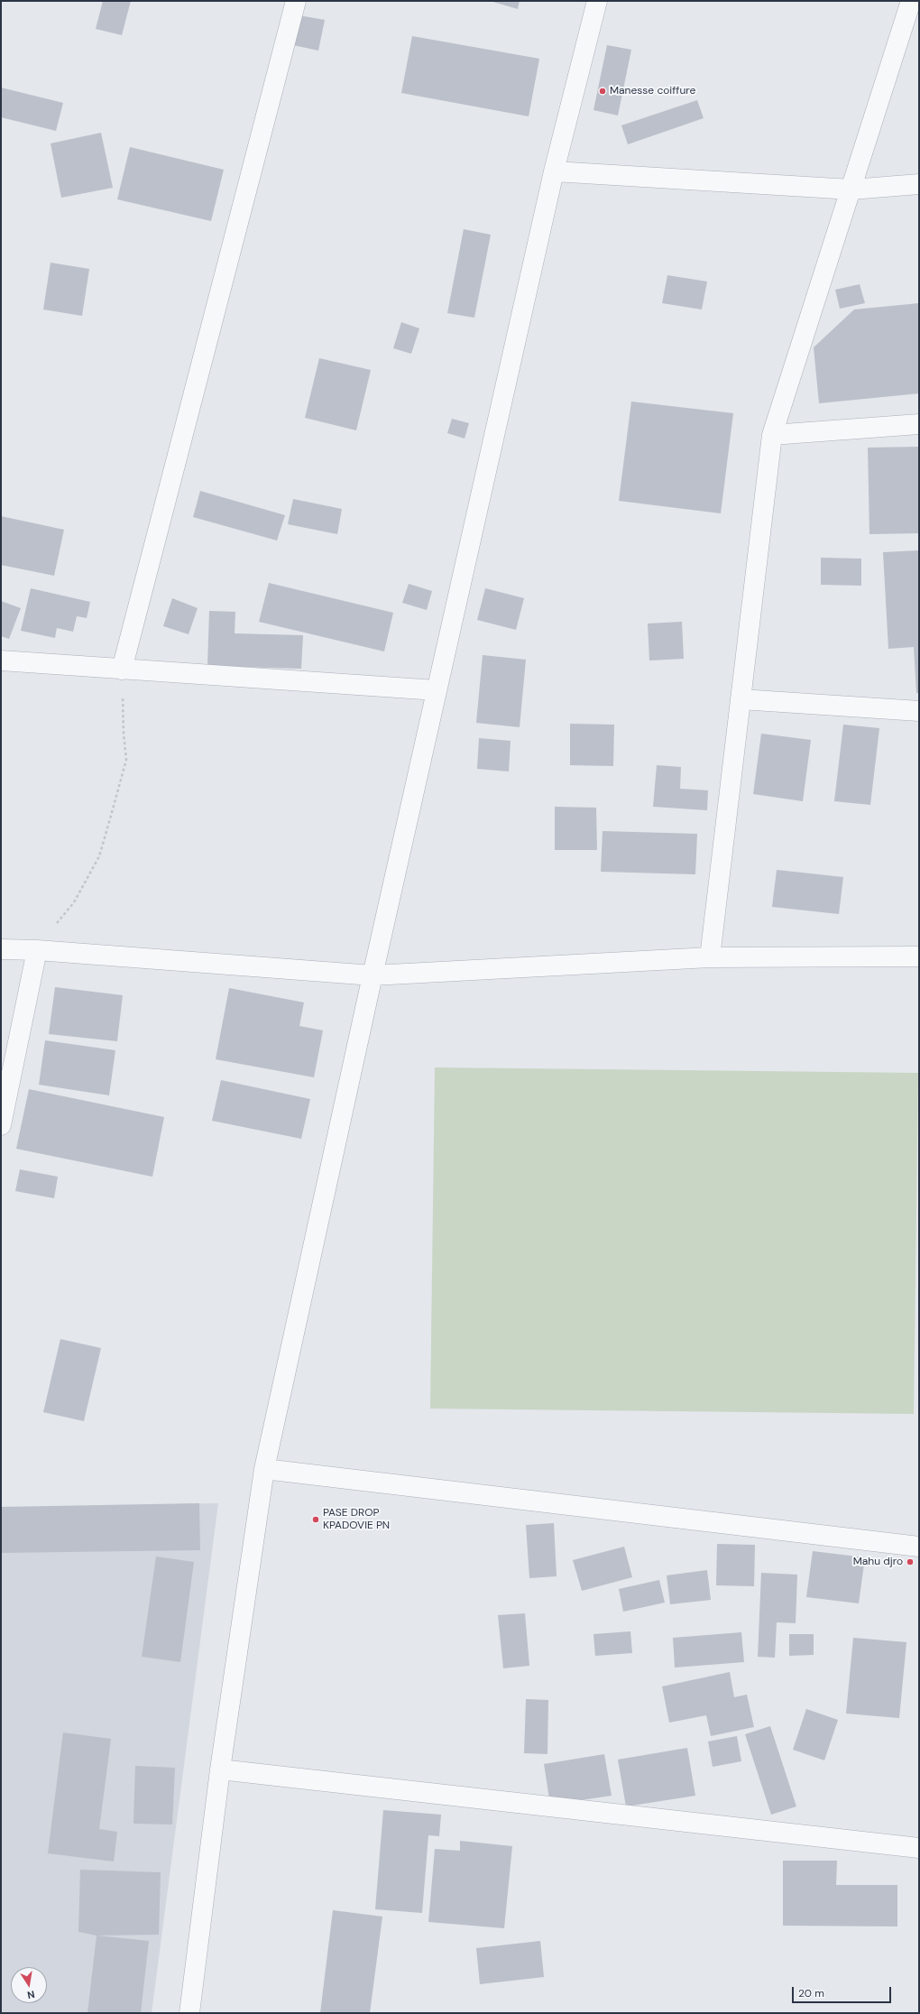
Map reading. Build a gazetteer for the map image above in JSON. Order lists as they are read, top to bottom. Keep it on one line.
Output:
{"places":["Manesse coiffure","PASE DROP KPADOVIE PN","Mahu djro"],"scale_bar":"20 m","north":"bottom"}
